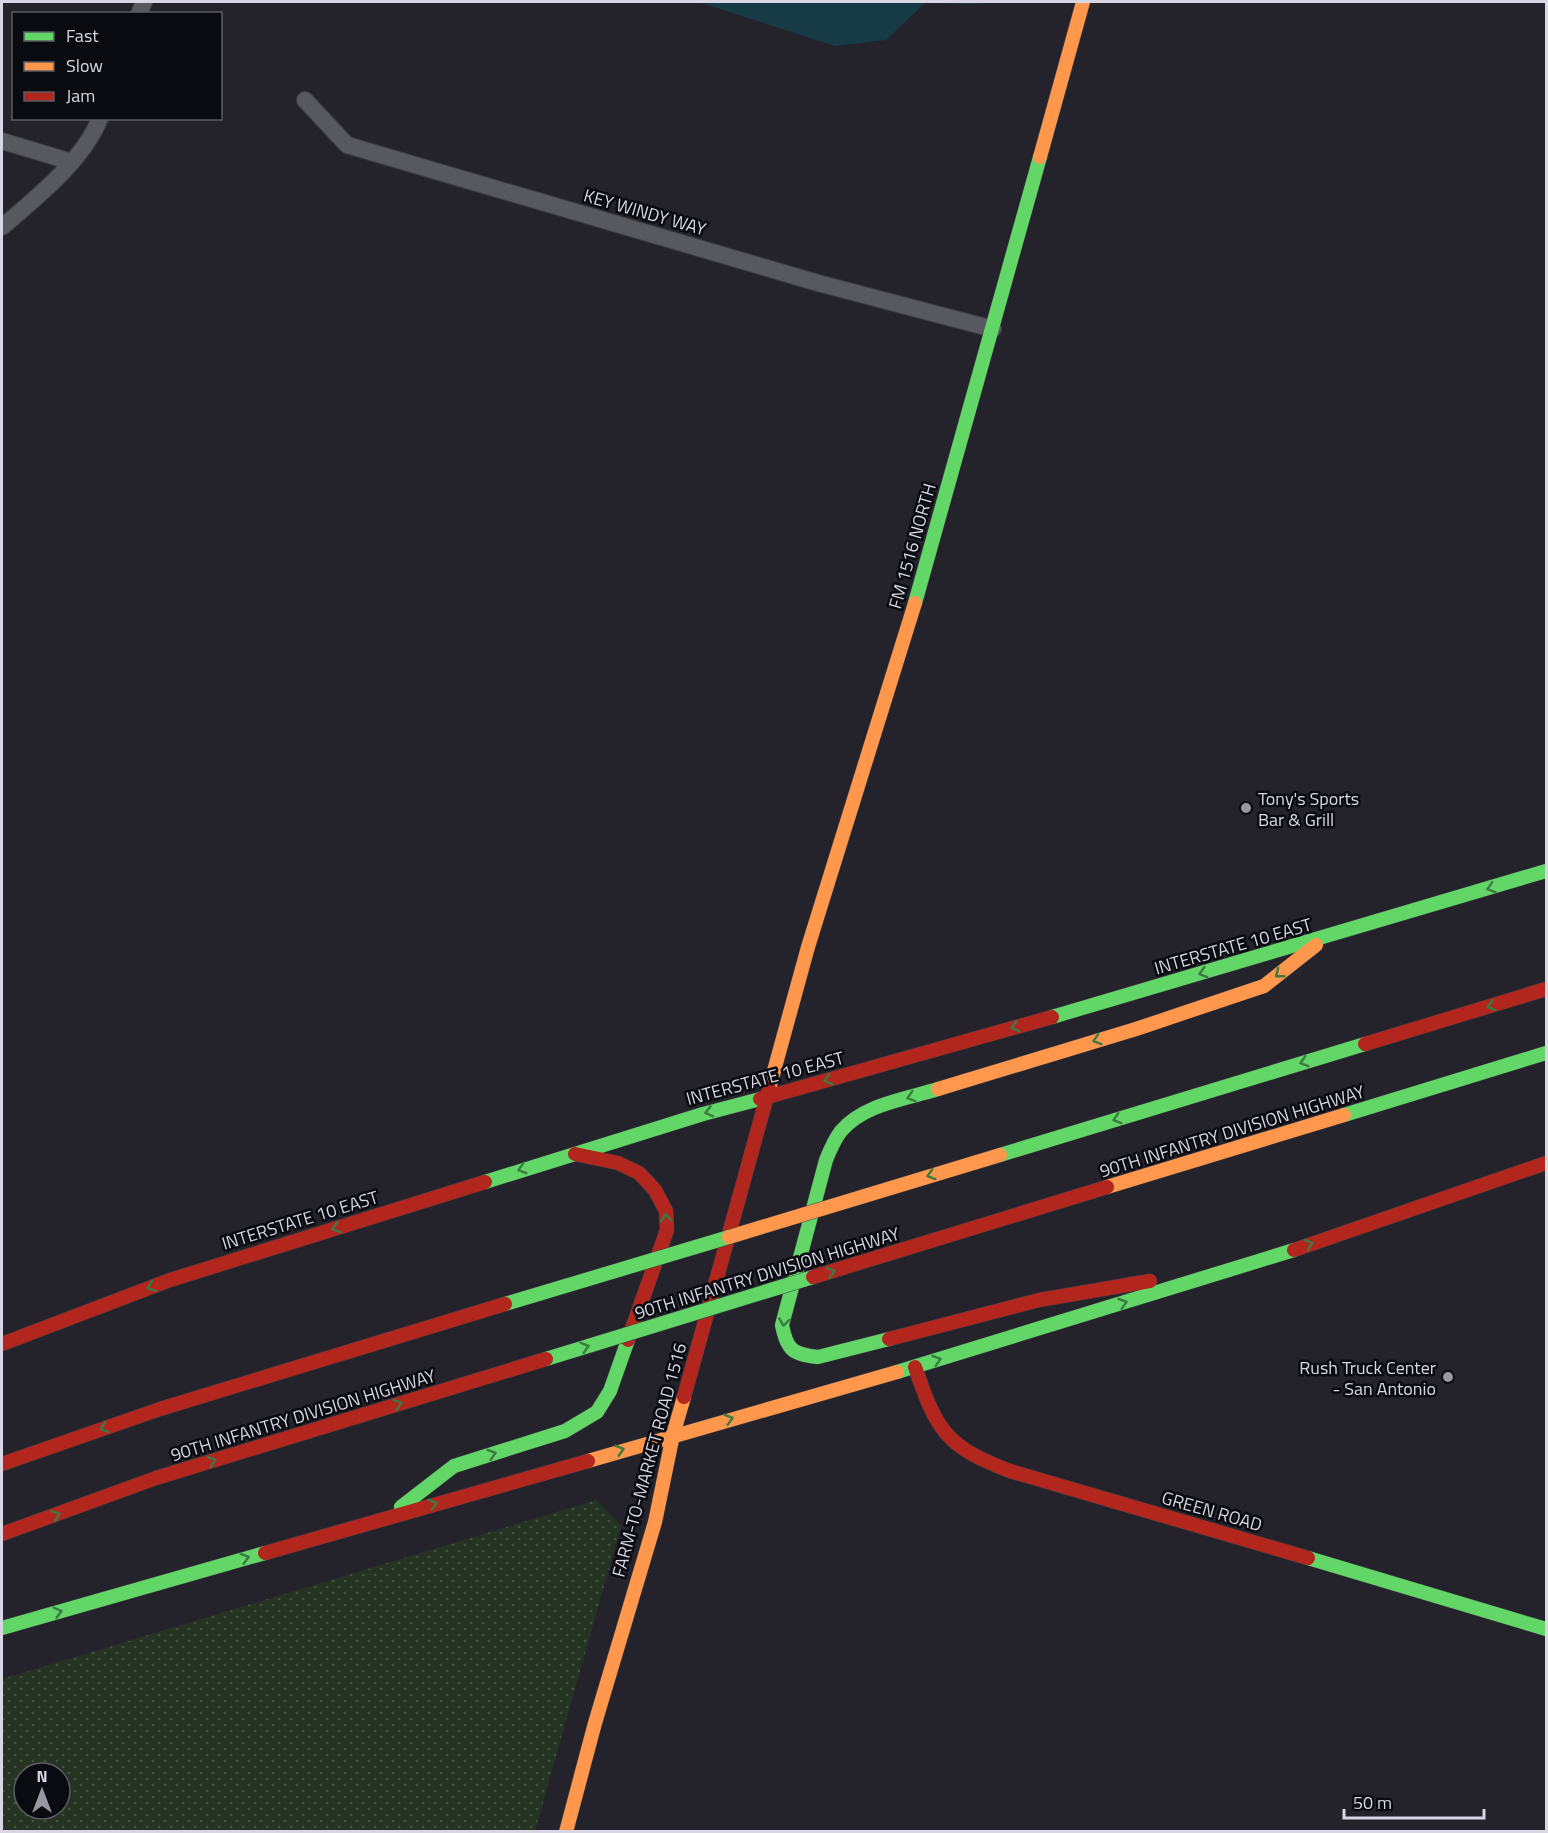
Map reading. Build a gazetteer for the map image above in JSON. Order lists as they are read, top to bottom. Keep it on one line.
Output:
{"streets":{"main road":["FM 1516 NORTH","INTERSTATE 10 EAST","90TH INFANTRY DIVISION HIGHWAY","FARM-TO-MARKET ROAD 1516","GREEN ROAD"],"street":["KEY WINDY WAY"]},"crossings":[["KEY WINDY WAY","FM 1516 NORTH"],["FM 1516 NORTH","INTERSTATE 10 EAST"],["FM 1516 NORTH","FARM-TO-MARKET ROAD 1516"],["INTERSTATE 10 EAST","FARM-TO-MARKET ROAD 1516"]],"places":["Tony's Sports Bar & Grill","Rush Truck Center - San Antonio"],"legend":["Fast","Slow","Jam"],"scale_bar":"50 m","north":"top"}
